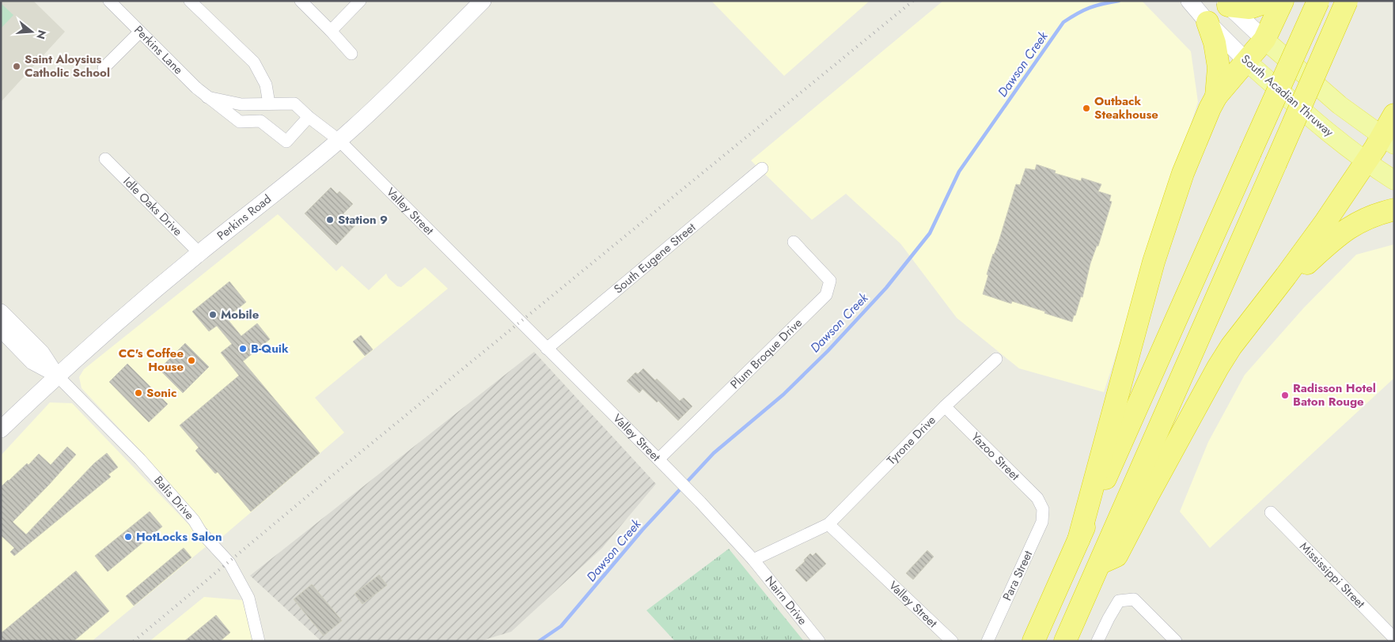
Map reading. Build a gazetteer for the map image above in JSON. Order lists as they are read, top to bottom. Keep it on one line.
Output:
{"streets":{"main road":["South Acadian Thruway","Perkins Road"],"street":["Perkins Lane","Idle Oaks Drive","Valley Street","South Eugene Street","Plum Broque Drive","Tyrone Drive","Yazoo Street","Balis Drive","Mississippi Street","Para Street","Nairn Drive"]},"crossings":[["Perkins Lane","Valley Street"],["Idle Oaks Drive","Perkins Road"],["Valley Street","Perkins Road"],["Valley Street","South Eugene Street"],["Valley Street","Plum Broque Drive"],["Valley Street","Tyrone Drive"],["Valley Street","Nairn Drive"],["Perkins Road","Balis Drive"],["Tyrone Drive","Yazoo Street"],["Yazoo Street","Para Street"]],"water":["Dawson Creek"],"places":["Saint Aloysius Catholic School","Outback Steakhouse","Station 9","Mobile","B-Quik","CC's Coffee House","Sonic","Radisson Hotel Baton Rouge","HotLocks Salon"],"north":"right"}
